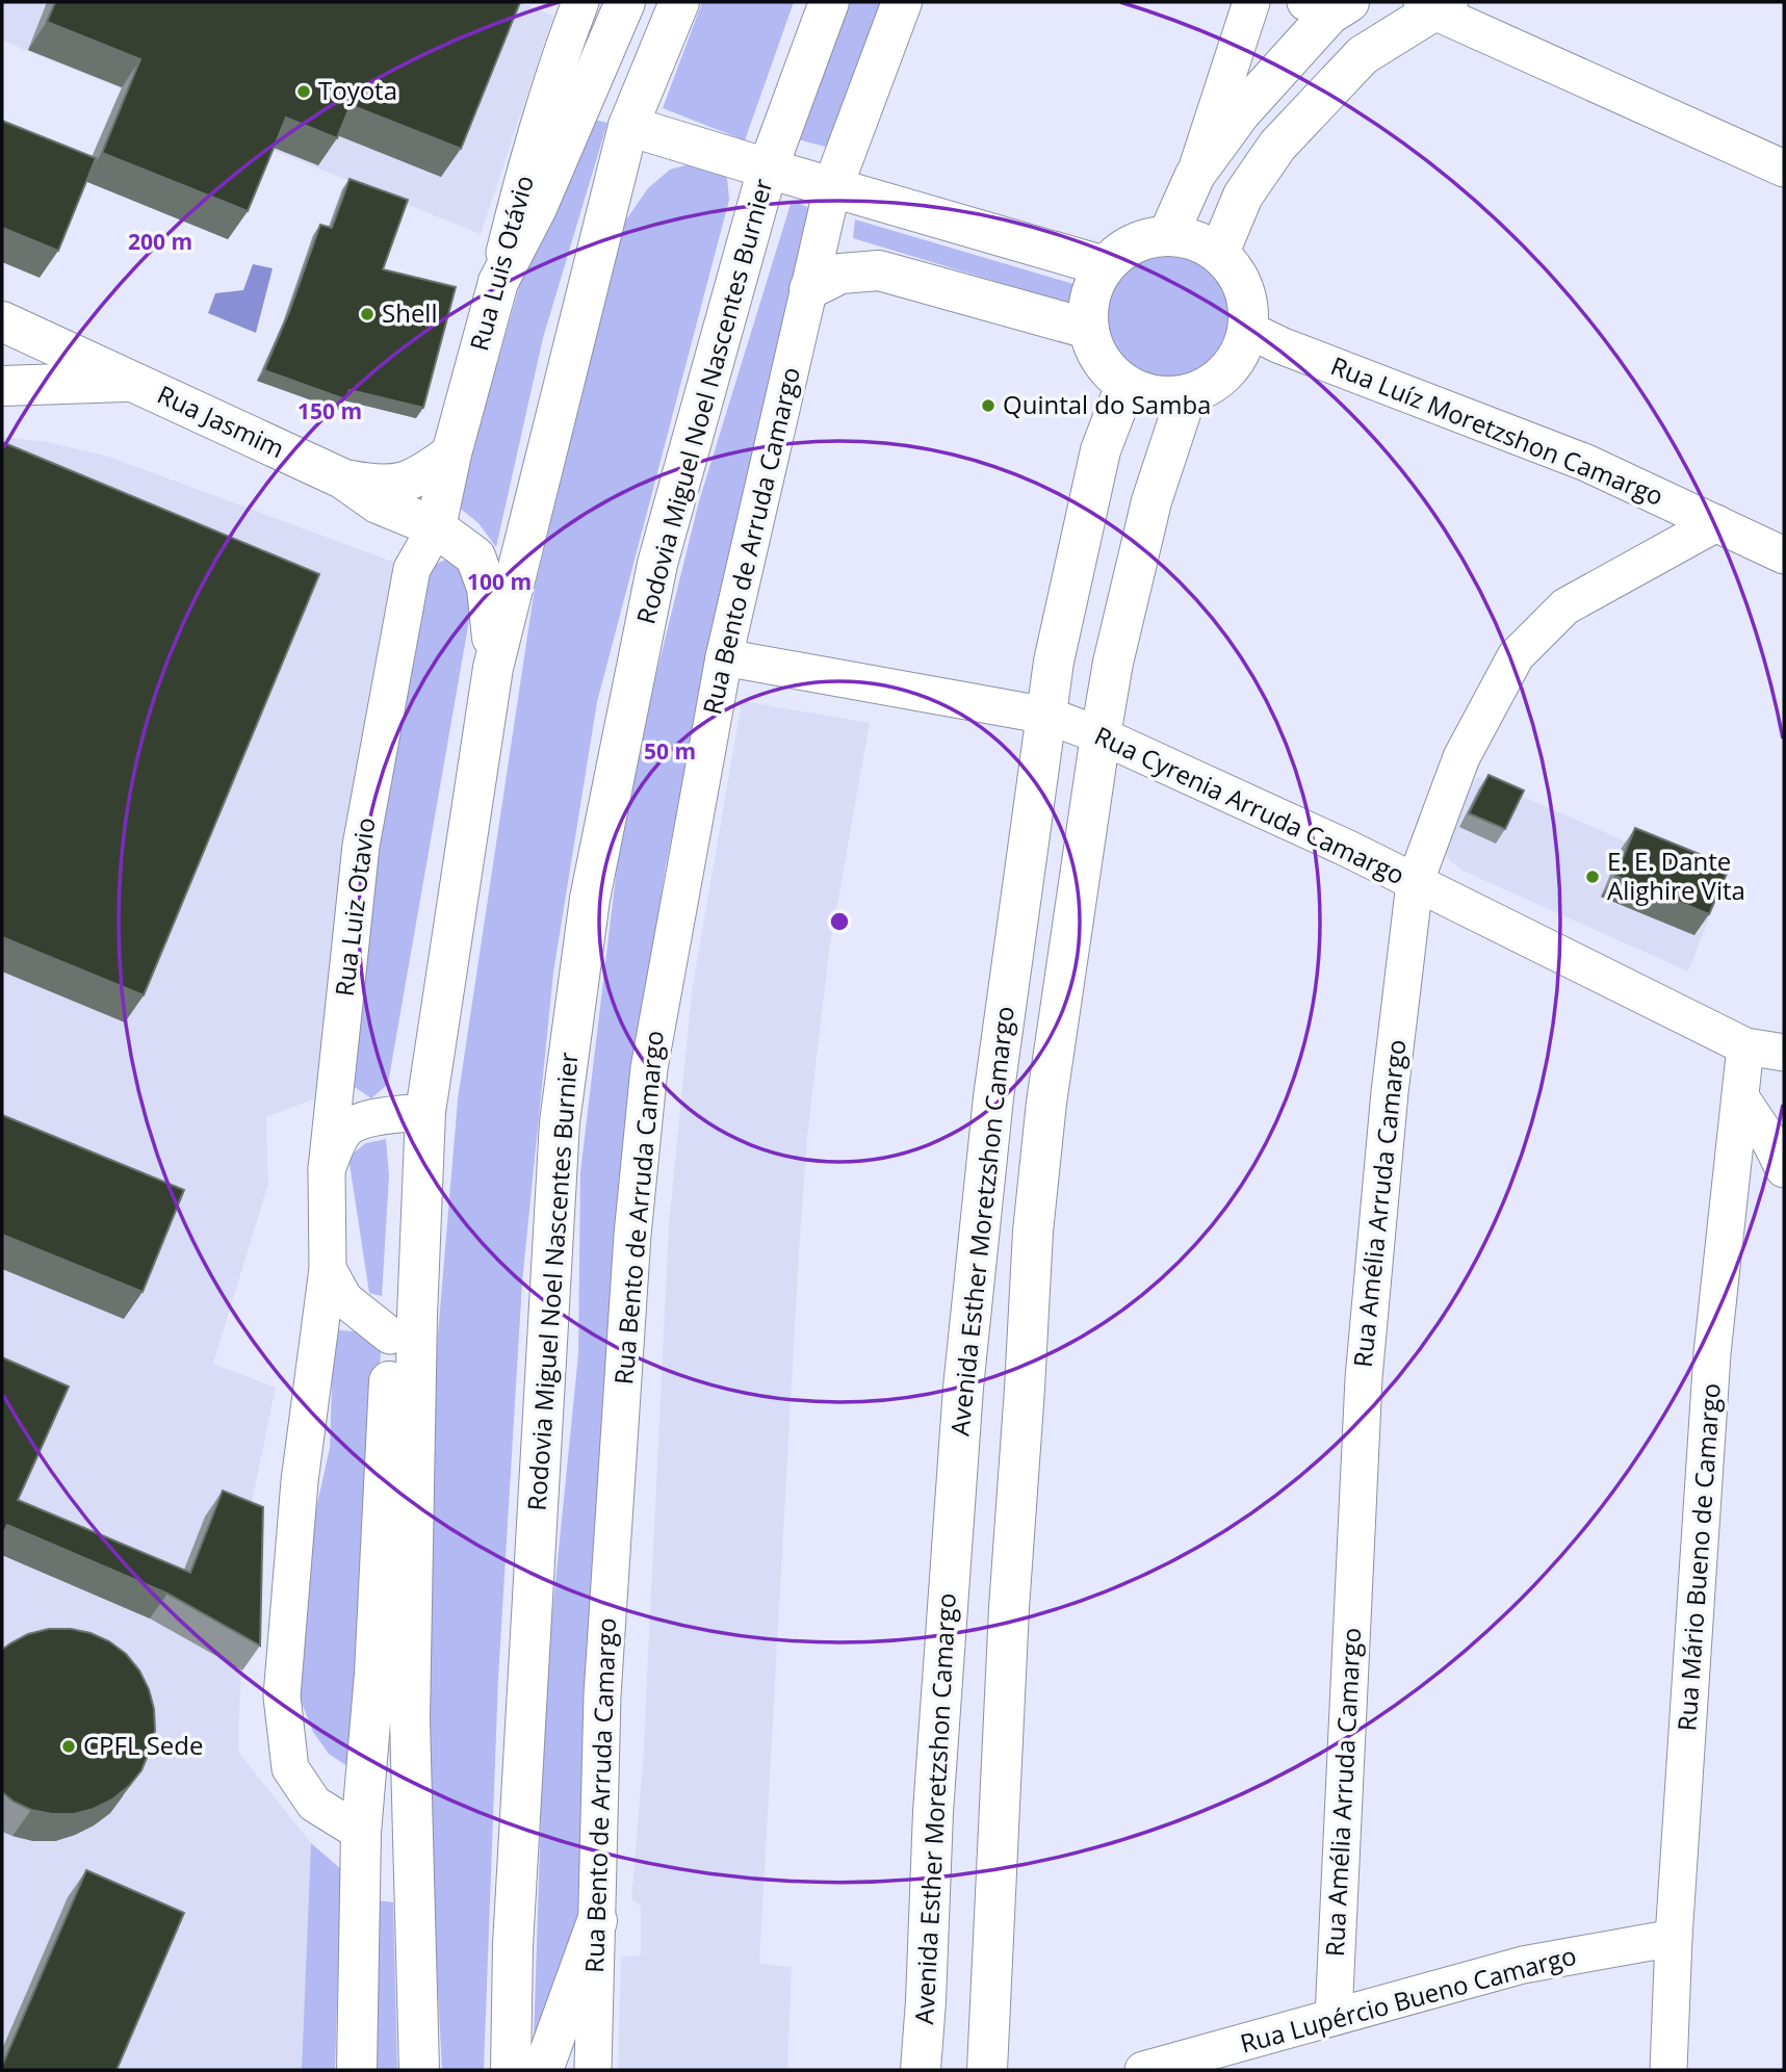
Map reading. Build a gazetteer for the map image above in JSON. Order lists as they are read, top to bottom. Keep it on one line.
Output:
{"streets":{"main road":["Rua Luis Otávio","Rodovia Miguel Noel Nascentes Burnier","Rua Jasmim","Avenida Esther Moretzshon Camargo"],"street":["Rua Luíz Moretzshon Camargo","Rua Bento de Arruda Camargo","Rua Cyrenia Arruda Camargo","Rua Luiz Otavio","Rua Amélia Arruda Camargo","Rua Mário Bueno de Camargo","Rua Lupércio Bueno Camargo"]},"crossings":[["Rua Luis Otávio","Rua Jasmim"],["Rua Luis Otávio","Rua Luiz Otavio"],["Rua Jasmim","Rua Luiz Otavio"],["Rua Luíz Moretzshon Camargo","Rua Amélia Arruda Camargo"],["Rua Luíz Moretzshon Camargo","Avenida Esther Moretzshon Camargo"],["Rua Bento de Arruda Camargo","Rua Cyrenia Arruda Camargo"],["Rua Cyrenia Arruda Camargo","Rua Amélia Arruda Camargo"],["Rua Cyrenia Arruda Camargo","Avenida Esther Moretzshon Camargo"],["Rua Cyrenia Arruda Camargo","Rua Mário Bueno de Camargo"],["Rua Amélia Arruda Camargo","Rua Lupércio Bueno Camargo"],["Rua Mário Bueno de Camargo","Rua Lupércio Bueno Camargo"]],"places":["Toyota","Shell","Quintal do Samba","E. E. Dante Alighire Vita","CPFL Sede"],"rings":["200 m","150 m","100 m","50 m"]}
